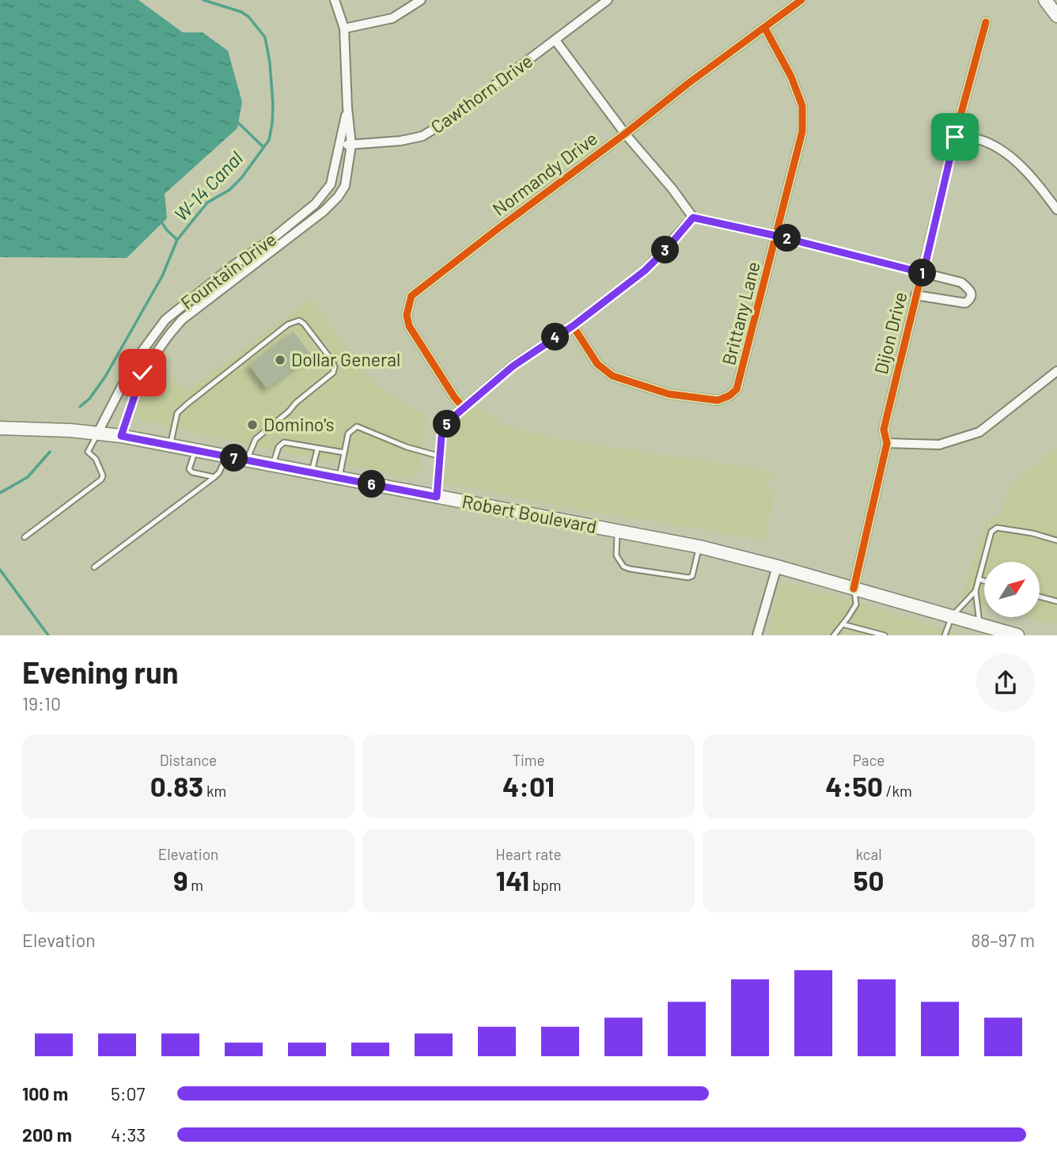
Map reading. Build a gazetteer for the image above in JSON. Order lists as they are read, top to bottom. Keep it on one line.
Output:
{"streets":{"main road":["Robert Boulevard"],"street":["Cawthorn Drive","Normandy Drive","Fountain Drive","Brittany Lane","Dijon Drive"]},"crossings":[["Cawthorn Drive","Fountain Drive"],["Normandy Drive","Brittany Lane"],["Fountain Drive","Robert Boulevard"],["Dijon Drive","Robert Boulevard"]],"water":["W-14 Canal"],"places":["Dollar General","Domino's"],"north":"top right","page":{"pins":["2","3","1","4","5","7","6"],"heading":["Evening run","19:10"],"stats":[["Distance","0.83 km"],["Time","4:01"],["Pace","4:50 /km"],["Elevation","9 m"],["Heart rate","141 bpm"],["kcal","50"]],"chart":["Elevation","88–97 m"],"list":[{"name":"100 m","note":"5:07"},{"name":"200 m","note":"4:33"}]}}
